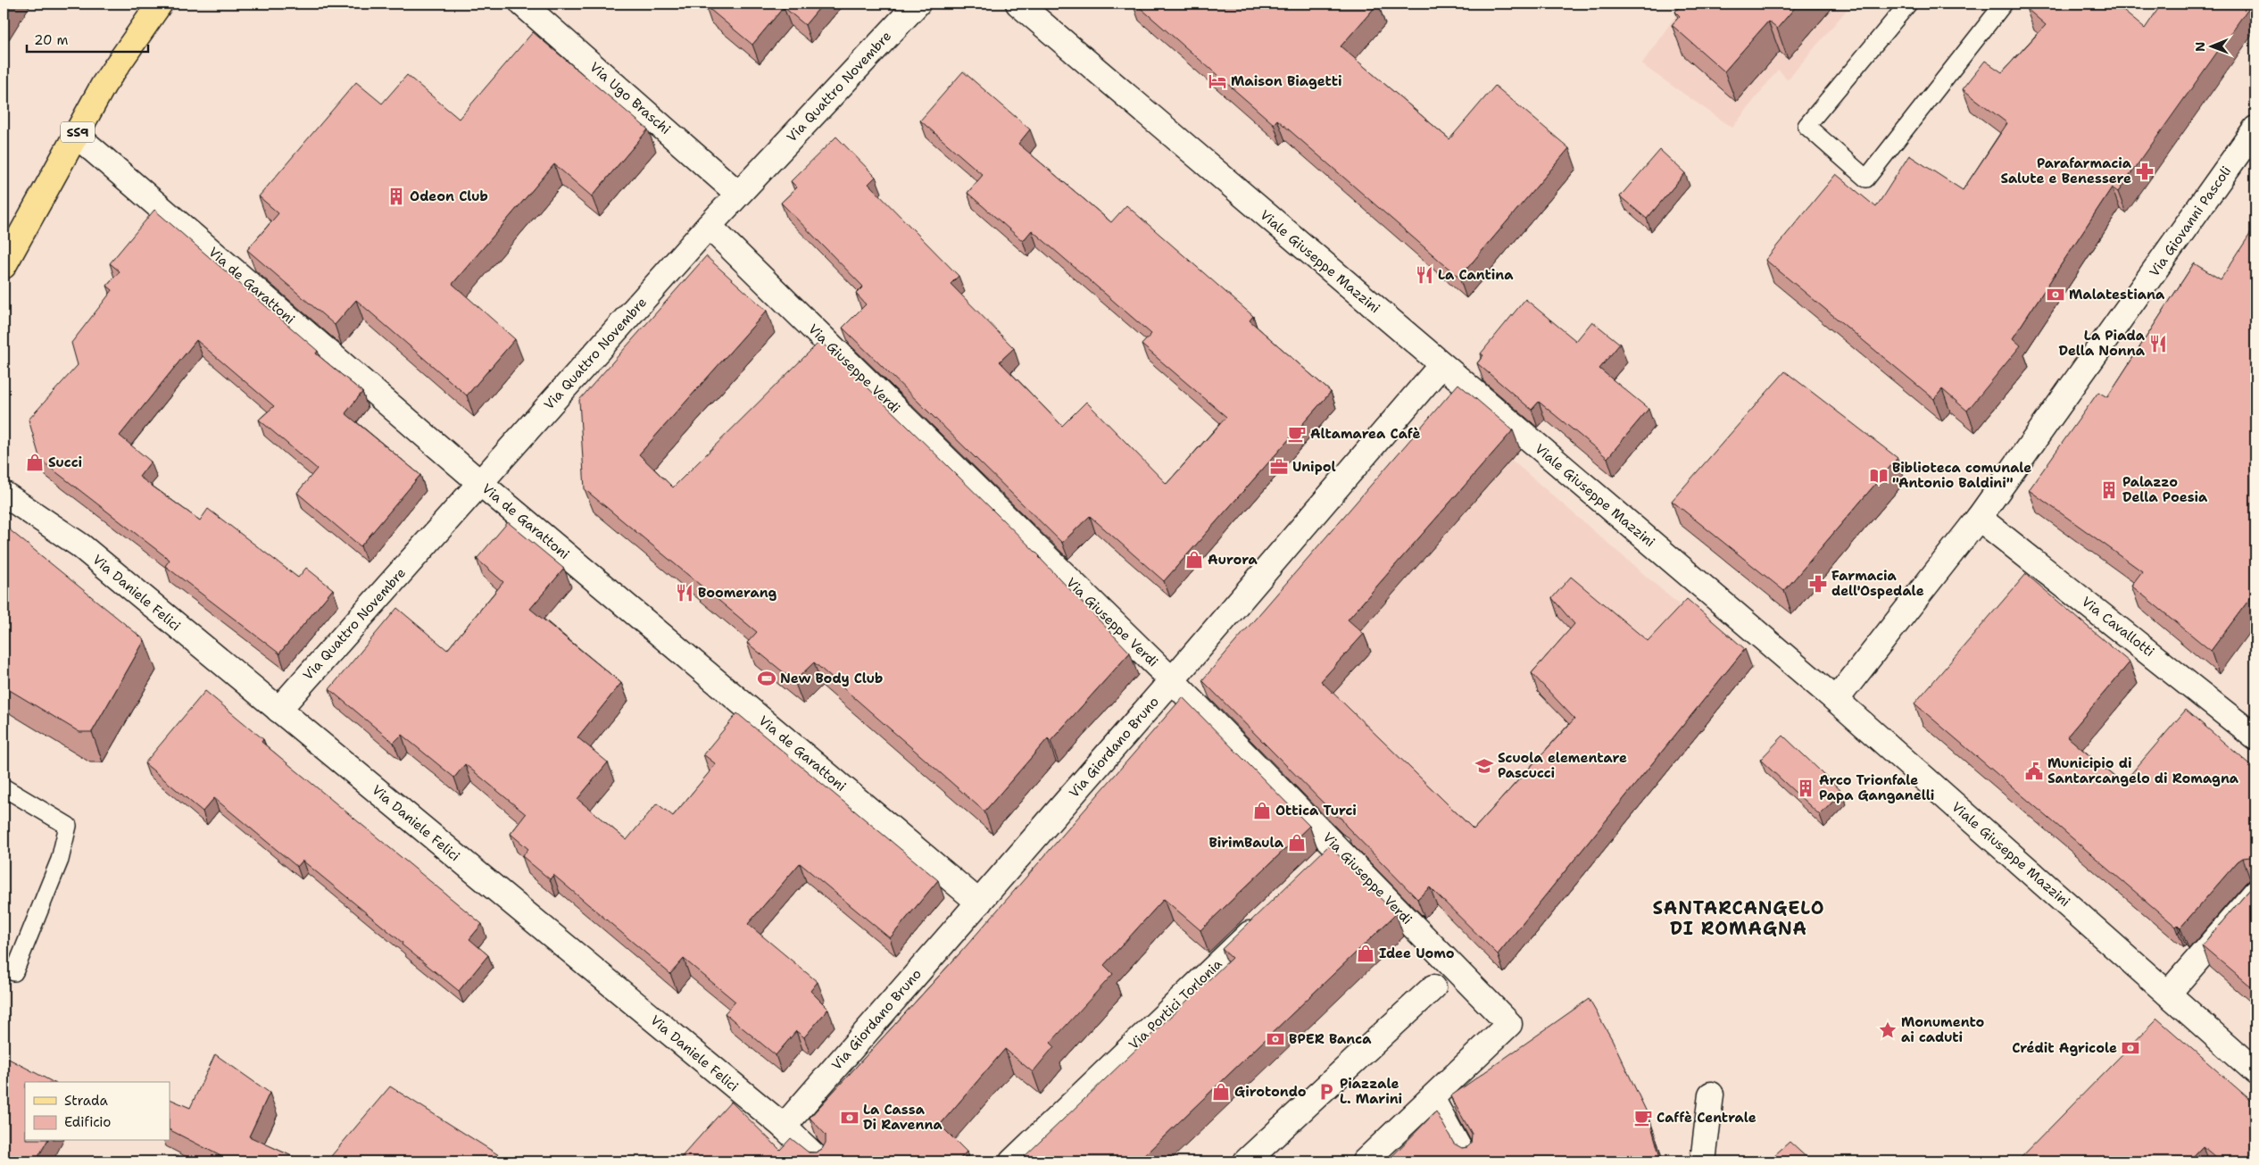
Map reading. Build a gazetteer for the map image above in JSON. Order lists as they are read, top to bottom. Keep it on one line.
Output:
{"streets":{"main road":["SS9"],"street":["Via Quattro Novembre","Via Ugo Braschi","Via Giovanni Pascoli","Viale Giuseppe Mazzini","Via de Garattoni","Via Giuseppe Verdi","Via Daniele Felici","Via Cavallotti","Via Giordano Bruno","Via Portici Torlonia"]},"crossings":[["Via Quattro Novembre","Via Ugo Braschi"],["Via Quattro Novembre","Via de Garattoni"],["Via Quattro Novembre","Via Giuseppe Verdi"],["Via Quattro Novembre","Via Daniele Felici"],["SS9","Via de Garattoni"],["Via Giovanni Pascoli","Viale Giuseppe Mazzini"],["Via Giovanni Pascoli","Via Cavallotti"],["Viale Giuseppe Mazzini","Via Giordano Bruno"],["Via de Garattoni","Via Giordano Bruno"],["Via Giuseppe Verdi","Via Giordano Bruno"],["Via Daniele Felici","Via Giordano Bruno"]],"districts":["SANTARCANGELO DI ROMAGNA"],"places":{"hotel":["Maison Biagetti"],"pharmacy":["Parafarmacia Salute e Benessere","Farmacia dell'Ospedale"],"building":["Odeon Club","Palazzo Della Poesia","Arco Trionfale Papa Ganganelli"],"restaurant":["La Cantina","La Piada Della Nonna","Boomerang"],"bank":["Malatestiana","BPER Banca","Crédit Agricole","La Cassa Di Ravenna"],"cafe":["Altamarea Cafè","Caffè Centrale"],"shop":["Succi","Aurora","Ottica Turci","BirimBaula","Idee Uomo","Girotondo"],"office":["Unipol"],"library":["Biblioteca comunale \"Antonio Baldini\""],"sports":["New Body Club"],"school or university":["Scuola elementare Pascucci"],"public building":["Municipio di Santarcangelo di Romagna"],"place":["Monumento ai caduti"],"parking":["Piazzale L. Marini"]},"legend":["Strada","Edificio"],"scale_bar":"20 m","north":"left"}
